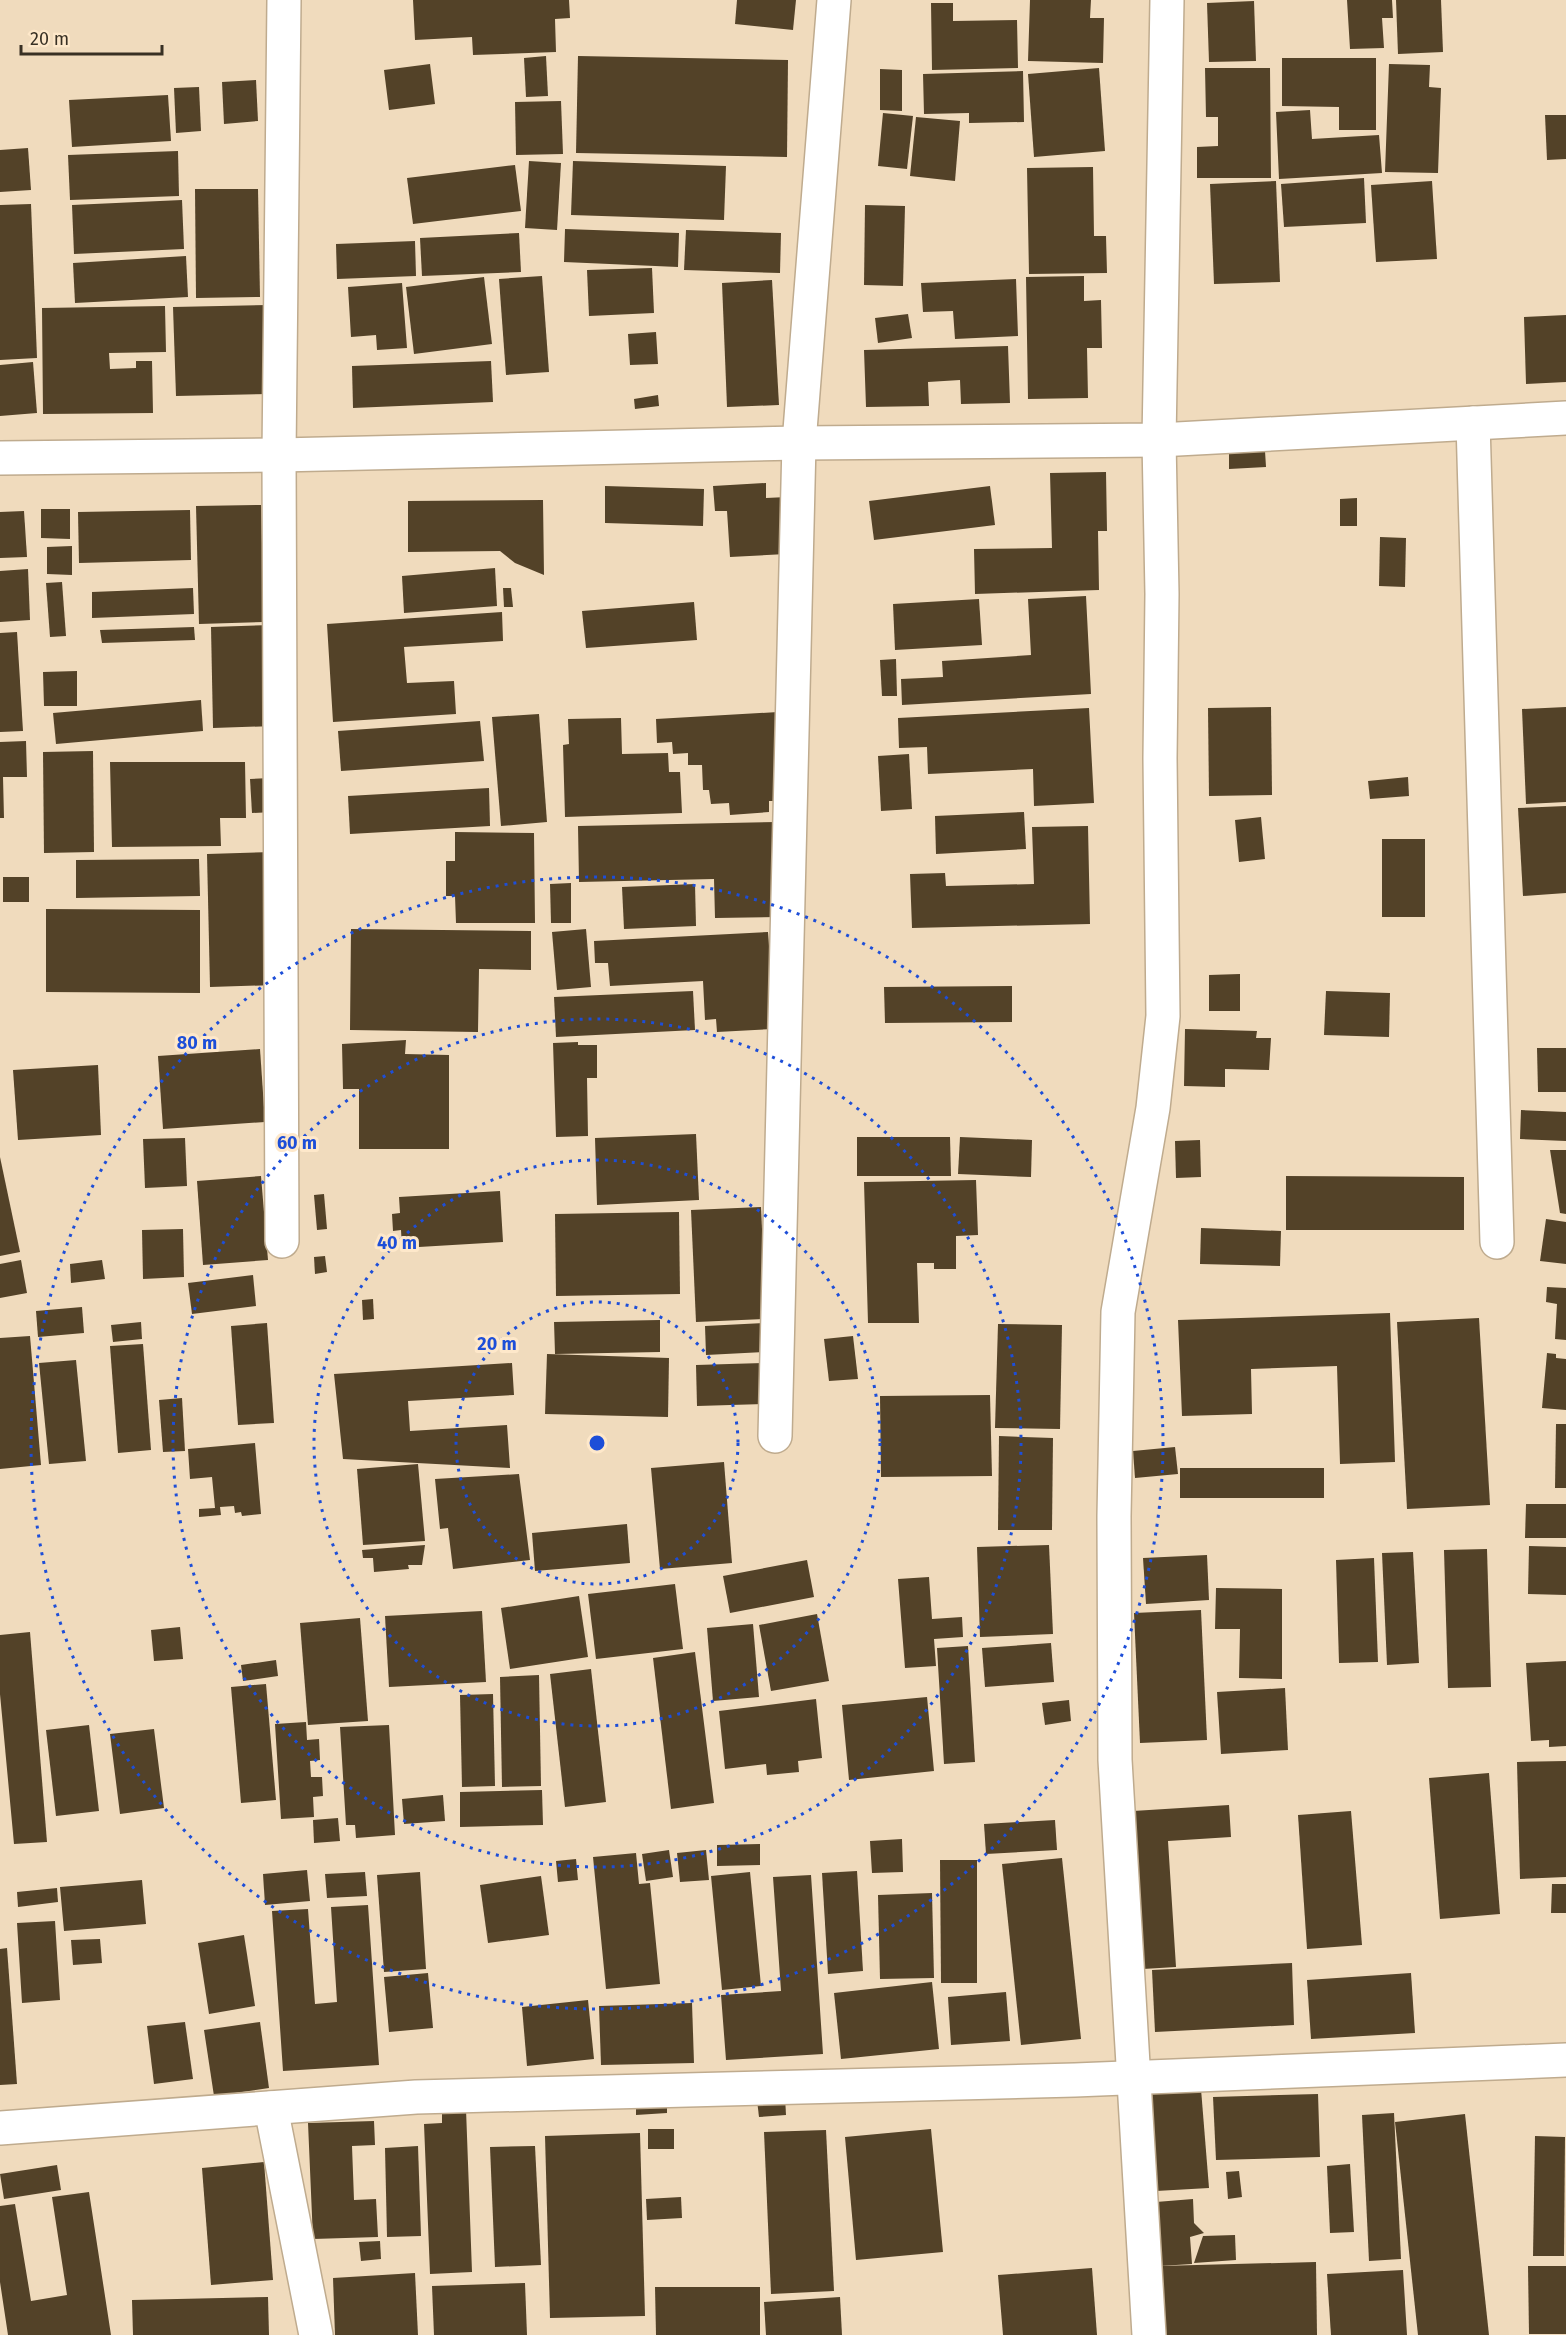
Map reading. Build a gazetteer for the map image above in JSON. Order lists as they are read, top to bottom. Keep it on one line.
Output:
{"scale_bar":"20 m","rings":["80 m","60 m","40 m","20 m"]}
